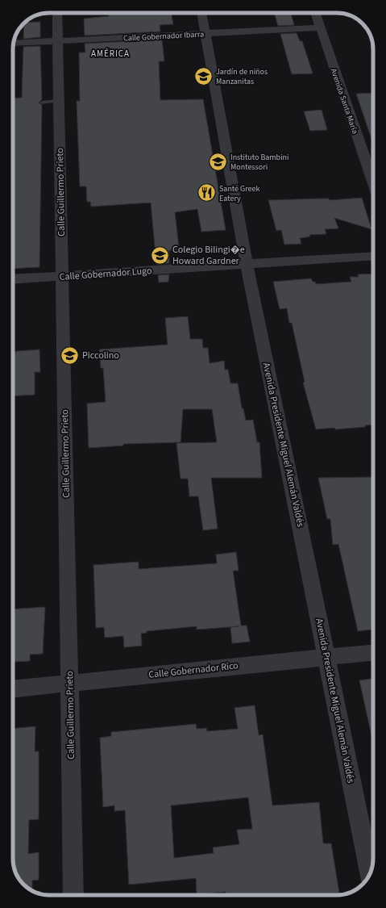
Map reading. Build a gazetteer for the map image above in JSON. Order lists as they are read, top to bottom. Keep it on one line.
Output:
{"streets":{"street":["Calle Gobernador Ibarra","Avenida Santa María","Calle Guillermo Prieto","Calle Gobernador Lugo","Avenida Presidente Miguel Alemán Valdés","Calle Gobernador Rico"]},"crossings":[["Calle Gobernador Ibarra","Avenida Santa María"],["Calle Gobernador Ibarra","Calle Guillermo Prieto"],["Calle Gobernador Ibarra","Avenida Presidente Miguel Alemán Valdés"],["Calle Guillermo Prieto","Calle Gobernador Lugo"],["Calle Guillermo Prieto","Calle Gobernador Rico"],["Calle Gobernador Lugo","Avenida Presidente Miguel Alemán Valdés"],["Avenida Presidente Miguel Alemán Valdés","Calle Gobernador Rico"]],"districts":["AMÉRICA"],"places":{"school or university":["Jardín de niños Manzanitas","Instituto Bambini Montessori","Colegio Bilingi�e Howard Gardner","Piccolino"],"restaurant":["Santé Greek Eatery"]}}
